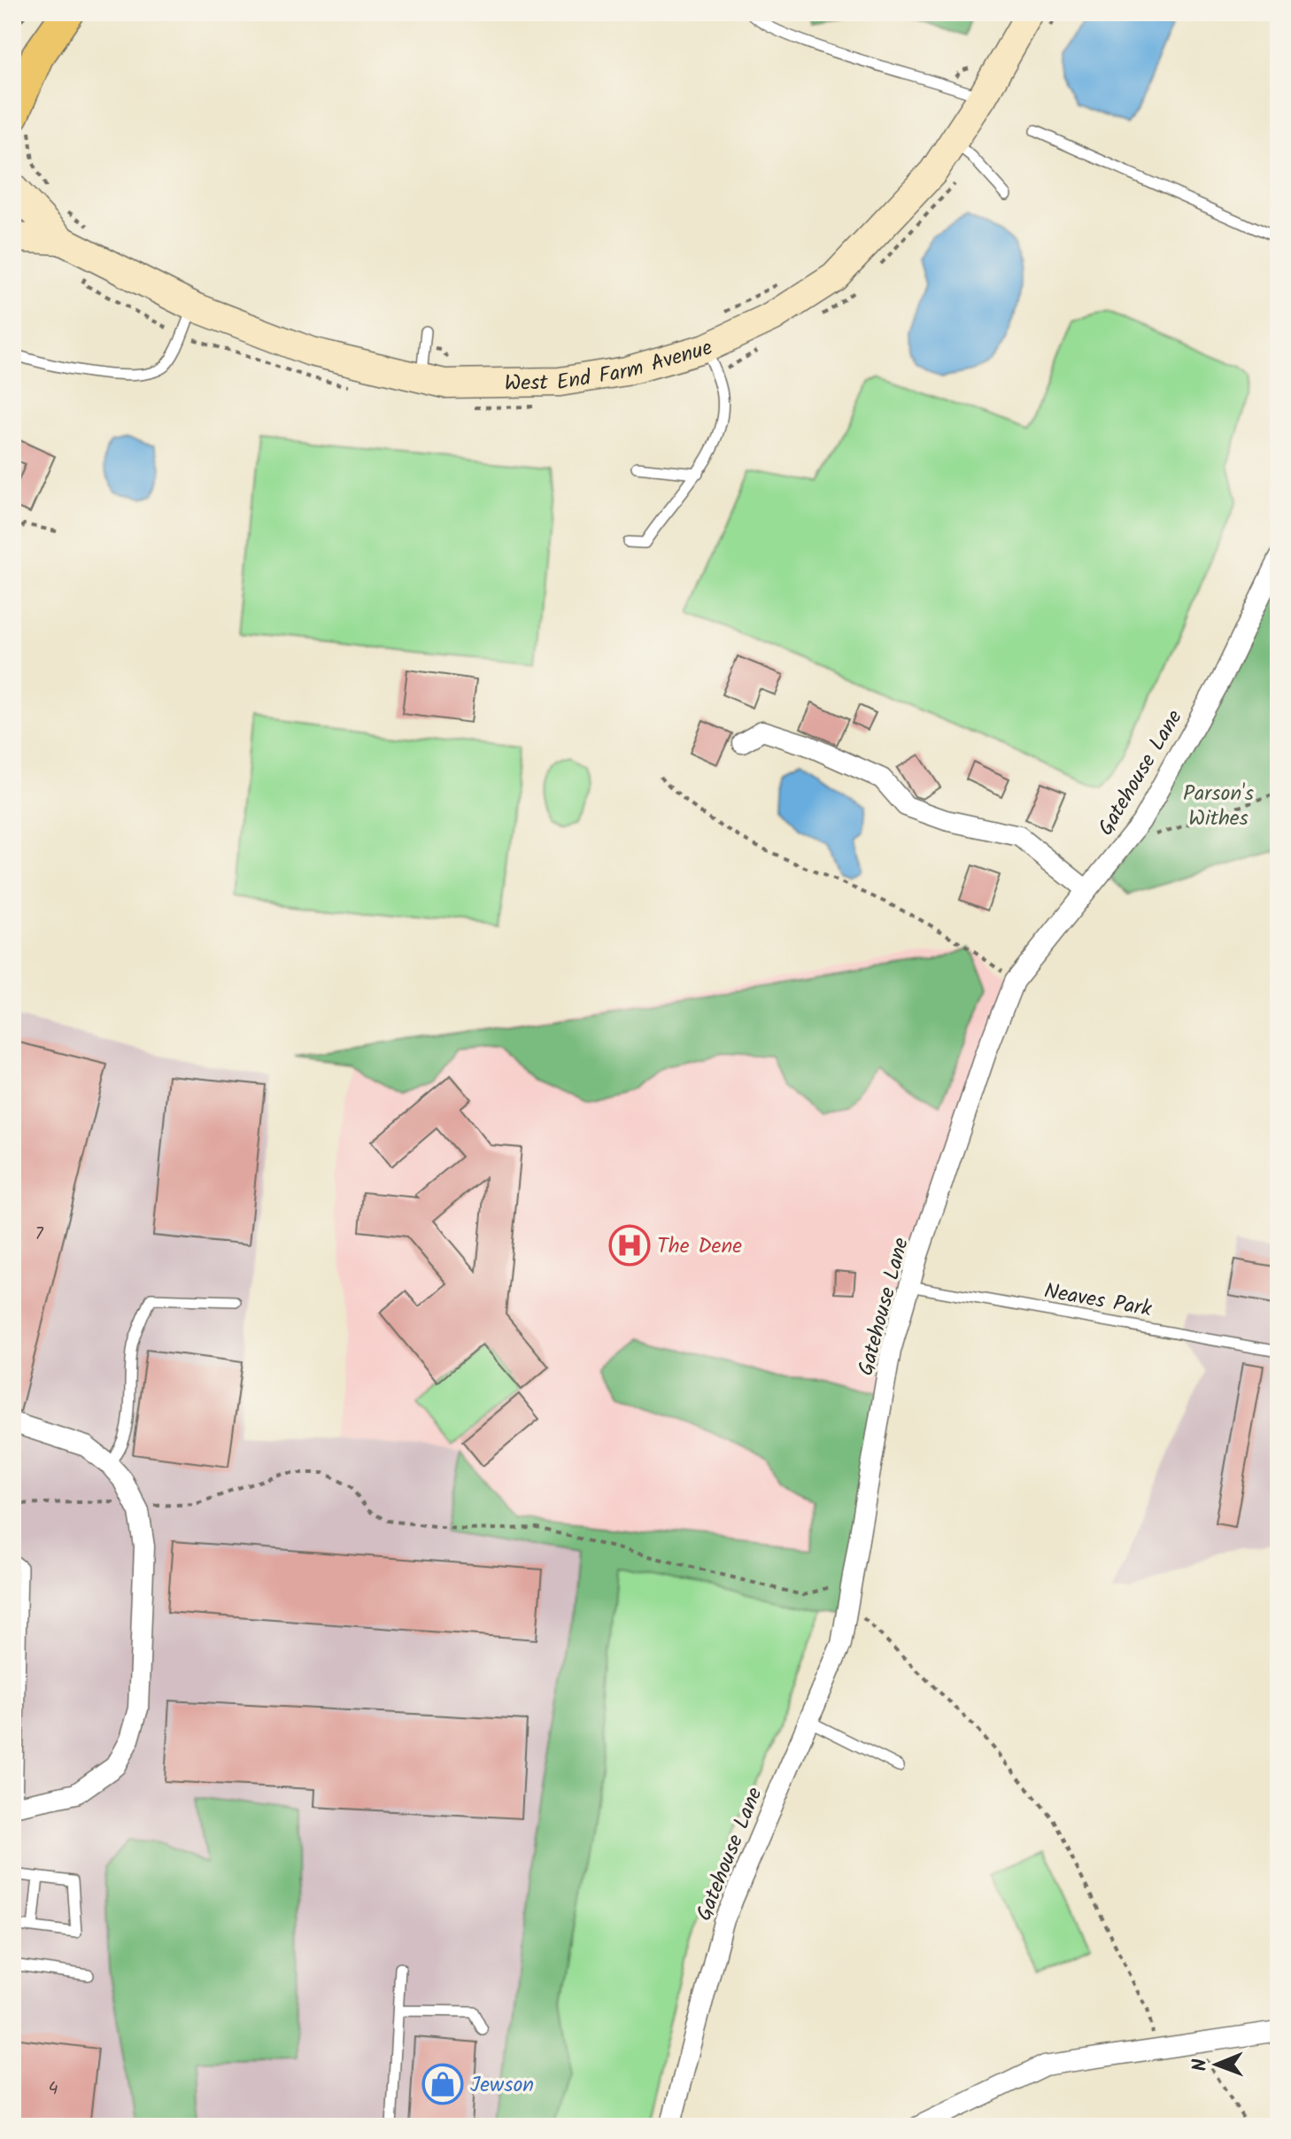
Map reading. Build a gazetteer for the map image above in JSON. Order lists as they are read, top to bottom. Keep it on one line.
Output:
{"streets":{"street":["West End Farm Avenue","Gatehouse Lane"],"lane":["Neaves Park"]},"crossings":[["Gatehouse Lane","Neaves Park"]],"parks":["Parson's Withes"],"places":{"hospital":["The Dene"],"shop":["Jewson"]},"house_numbers":["7","4"],"north":"left"}
